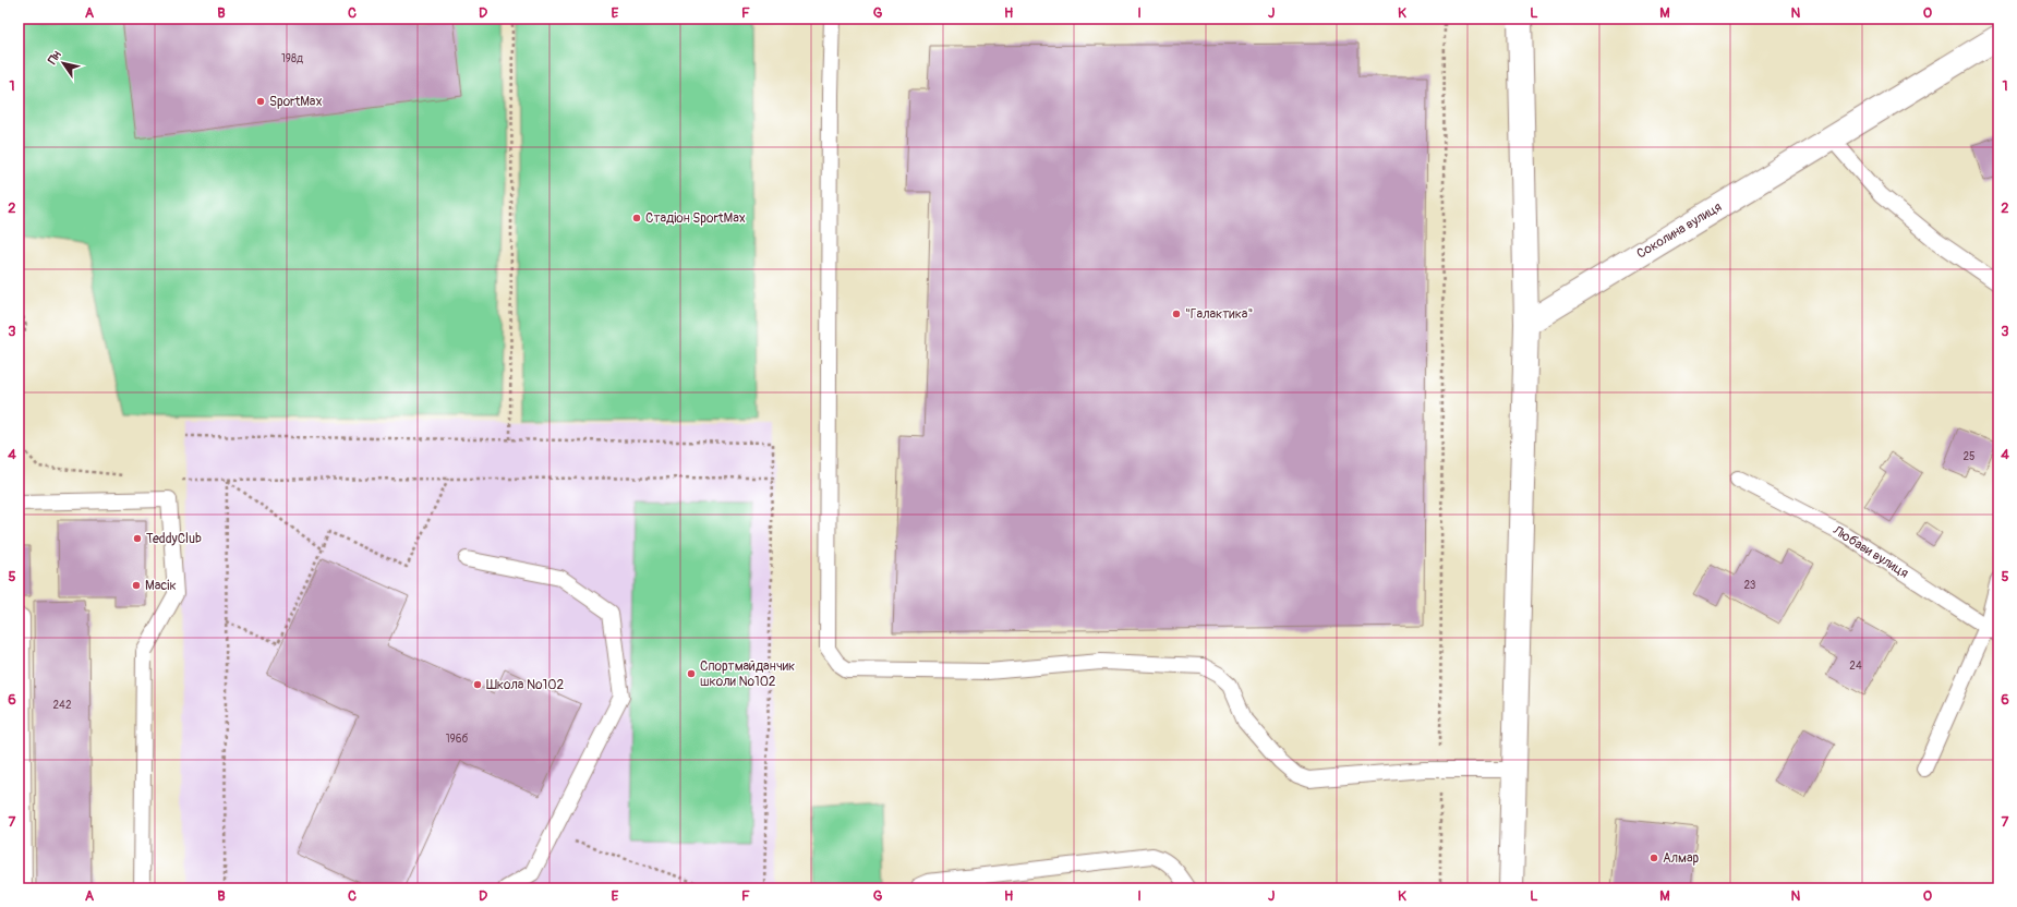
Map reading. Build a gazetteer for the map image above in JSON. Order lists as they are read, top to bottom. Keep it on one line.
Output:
{"streets":{"street":["Соколина вулиця"],"lane":["Любави вулиця"]},"places":["SportMax","Стадіон SportMax","\"Галактика\"","TeddyClub","Масік","Спортмайданчик школи №102","Школа №102","Алмар"],"house_numbers":["198д","25","23","24","242","196б"],"north":"top left","grid":{"columns":["A","B","C","D","E","F","G","H","I","J","K","L","M","N","O"],"rows":["1","2","3","4","5","6","7"]}}
